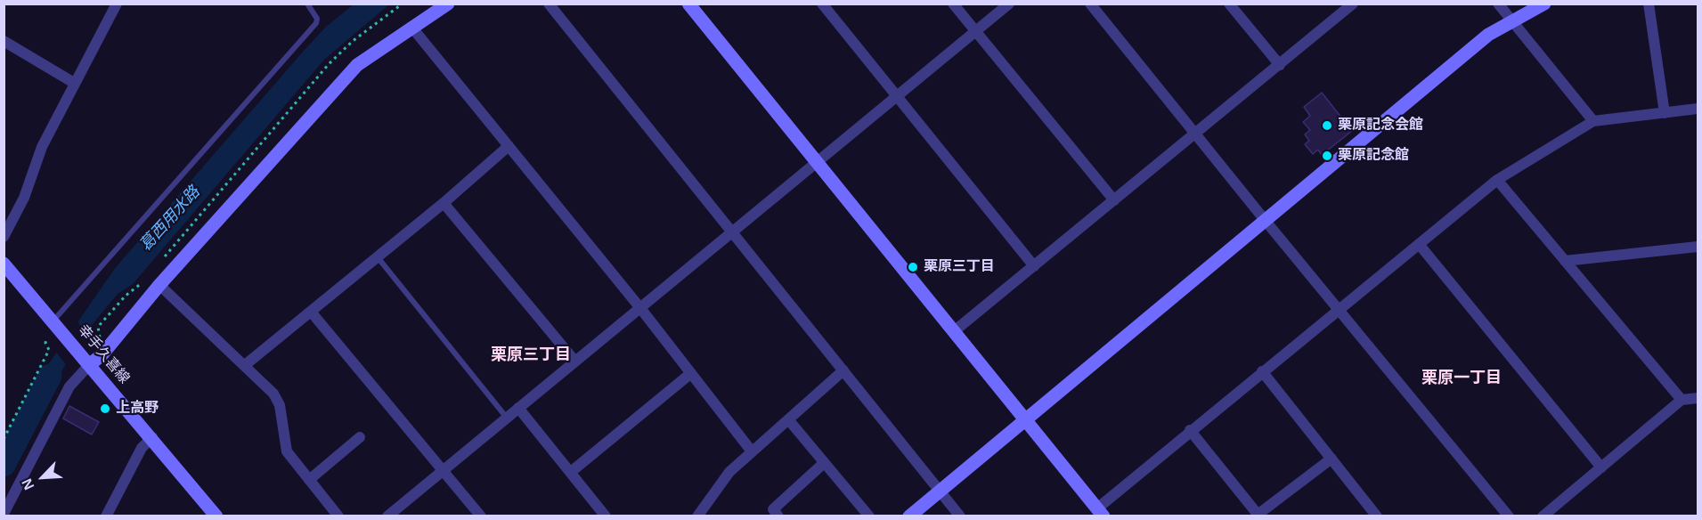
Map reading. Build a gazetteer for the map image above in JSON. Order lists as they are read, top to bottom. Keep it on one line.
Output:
{"streets":{"street":["幸手久喜線"]},"districts":["栗原三丁目","栗原一丁目"],"water":["葛西用水路"],"places":["栗原記念会館","栗原記念館","栗原三丁目","上高野"],"north":"bottom left"}
